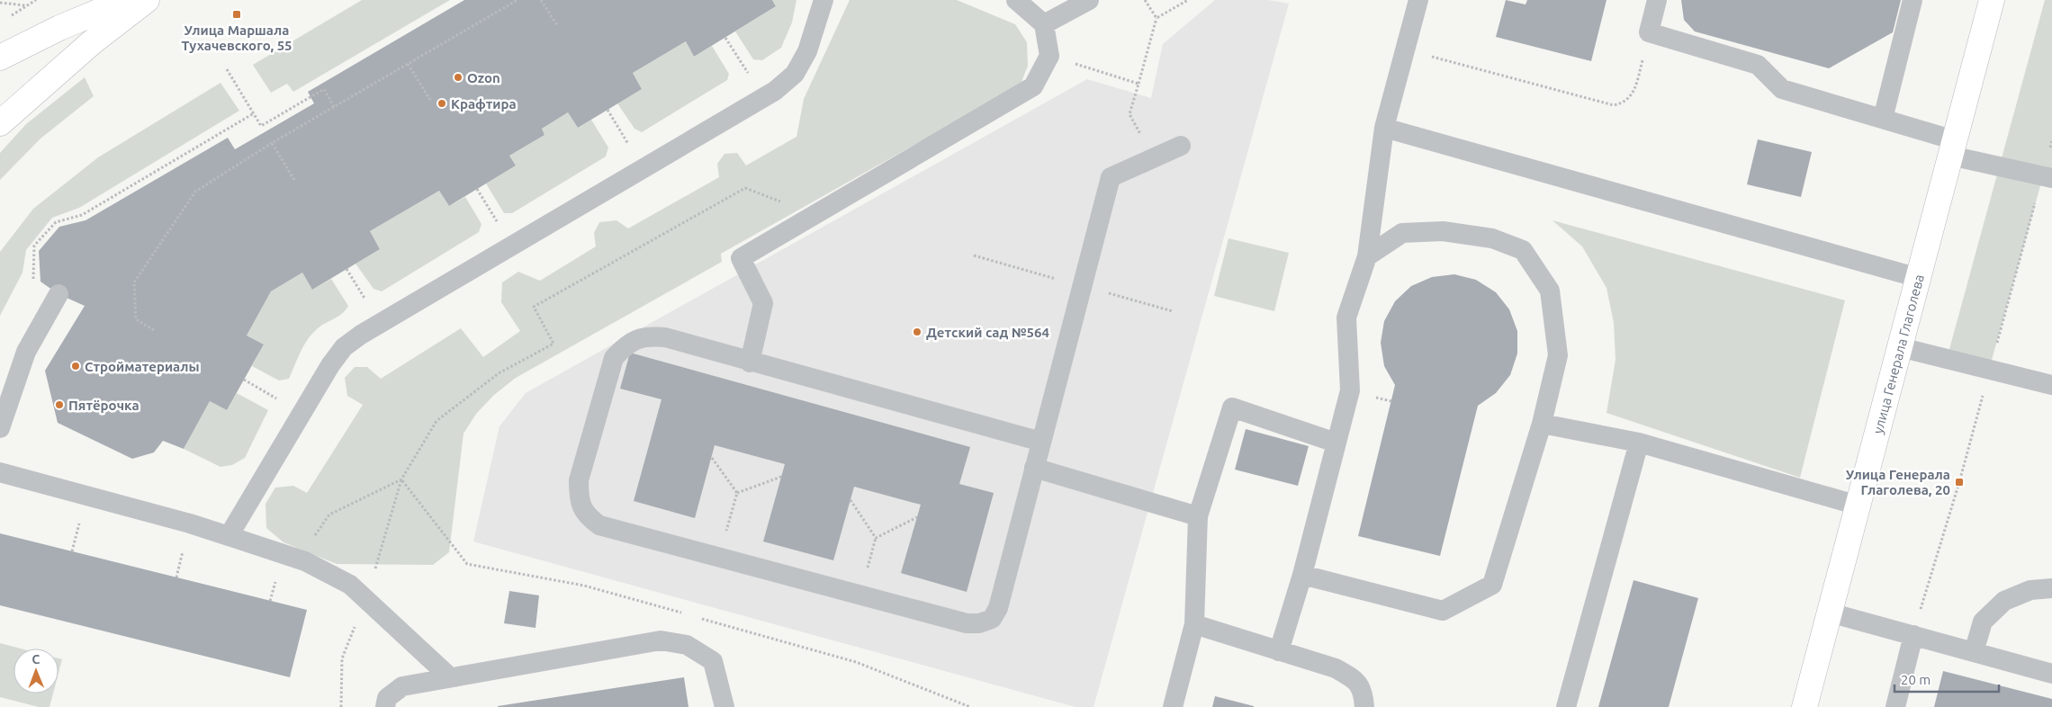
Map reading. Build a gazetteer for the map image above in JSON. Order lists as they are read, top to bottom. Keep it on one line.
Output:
{"streets":{"street":["улица Генерала Глаголева"]},"places":{"transit":["Улица Маршала Тухачевского, 55","Улица Генерала Глаголева, 20"],"other":["Ozon","Крафтира","Детский сад №564","Стройматериалы","Пятёрочка"]},"scale_bar":"20 m","north":"top"}
